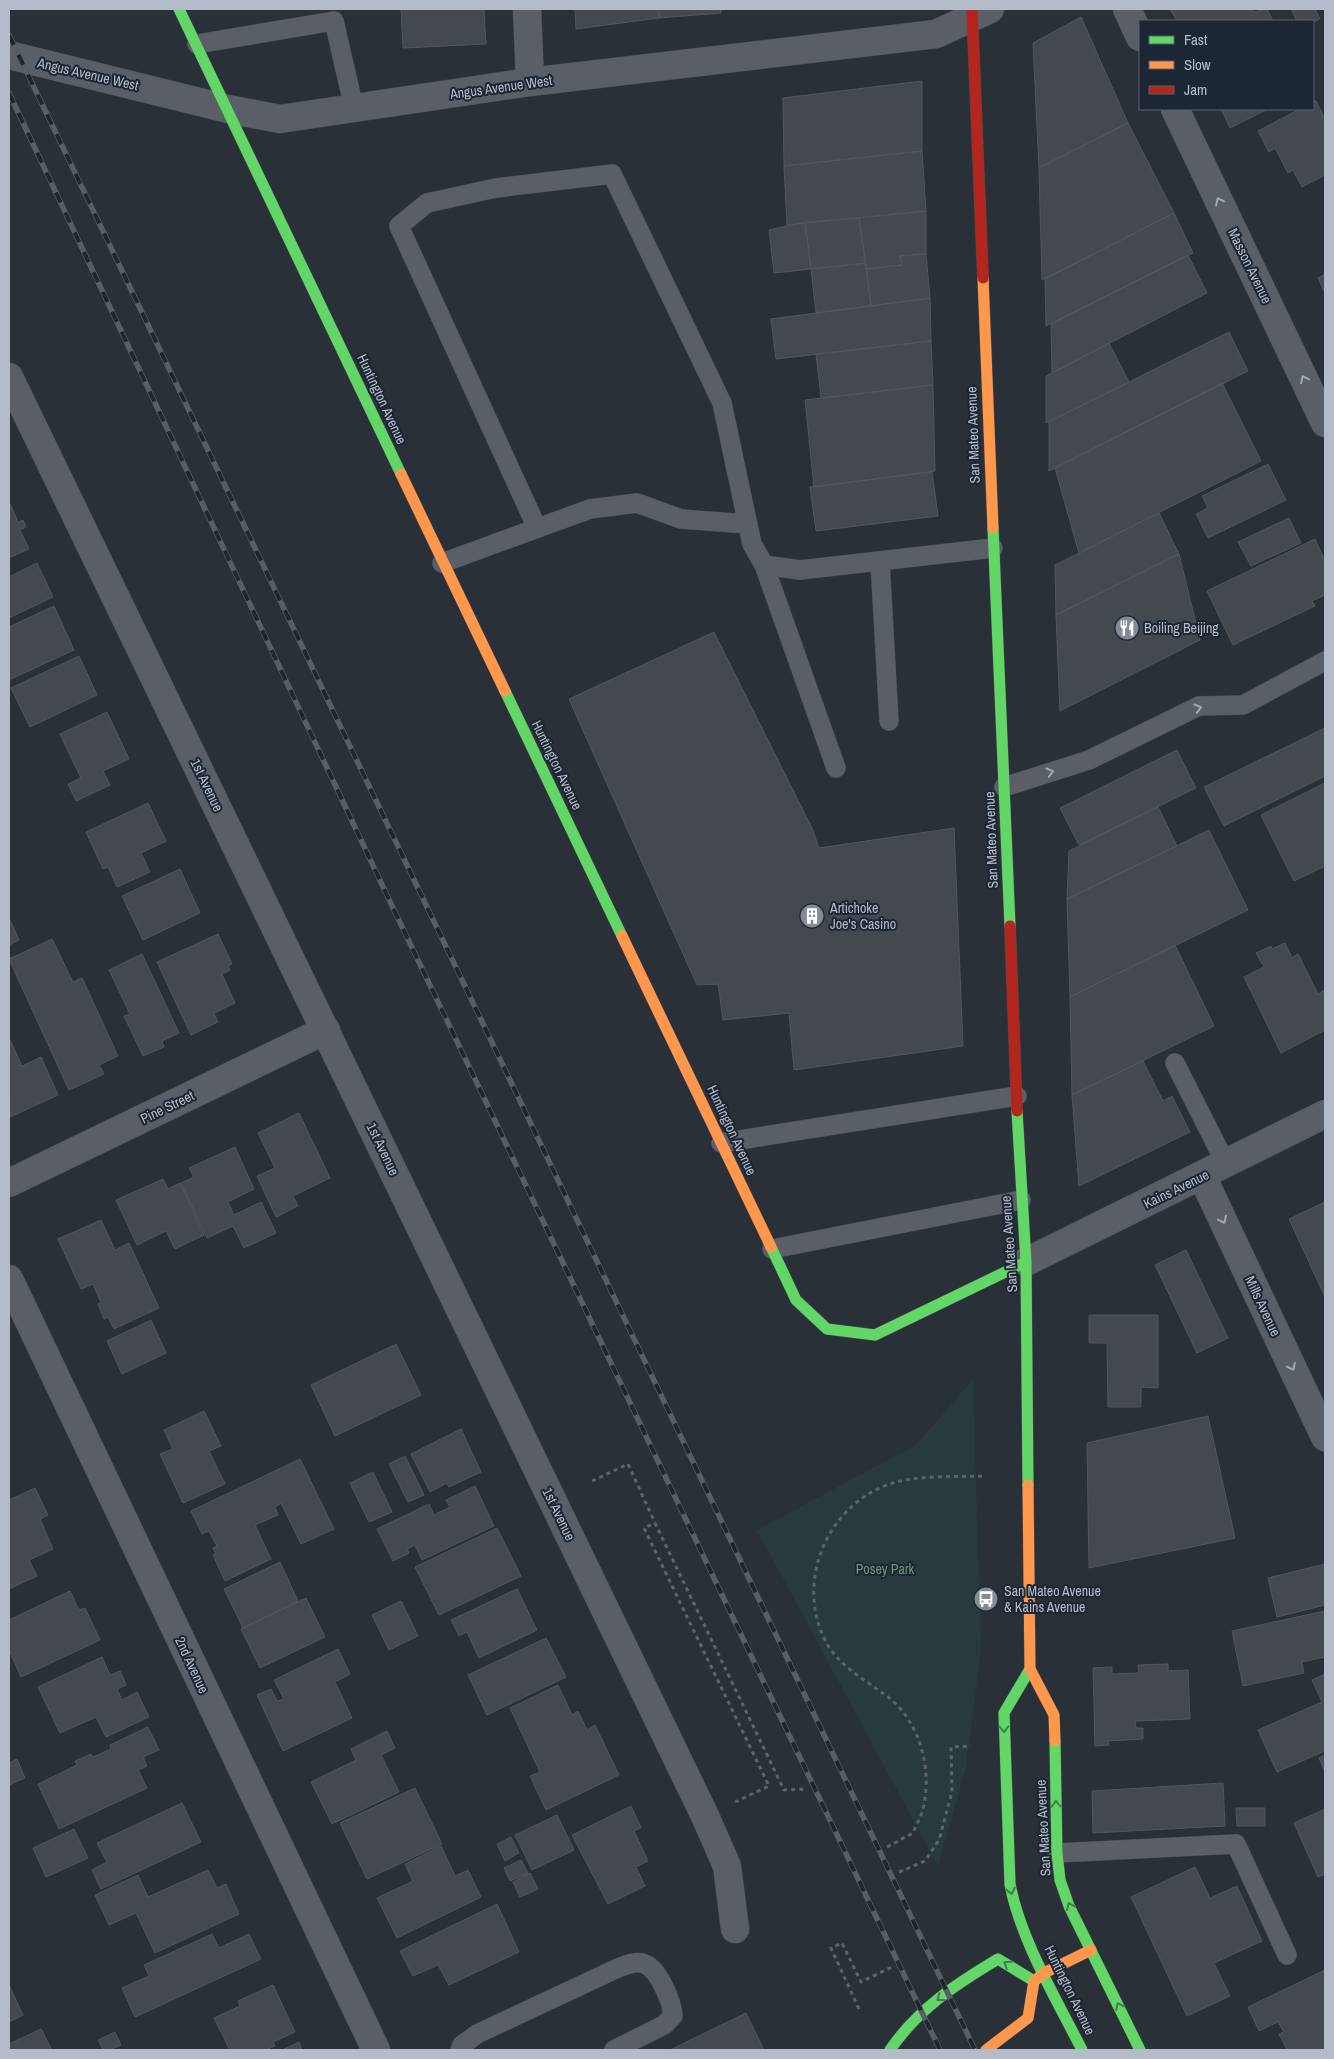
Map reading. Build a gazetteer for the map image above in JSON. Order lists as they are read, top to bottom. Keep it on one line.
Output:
{"streets":{"street":["Angus Avenue West","Masson Avenue","Huntington Avenue","San Mateo Avenue","1st Avenue","Pine Street","Kains Avenue","Mills Avenue","2nd Avenue"]},"crossings":[["Angus Avenue West","Huntington Avenue"],["Angus Avenue West","San Mateo Avenue"],["Huntington Avenue","San Mateo Avenue"],["Huntington Avenue","Kains Avenue"],["San Mateo Avenue","Kains Avenue"],["1st Avenue","Pine Street"],["Kains Avenue","Mills Avenue"]],"one_way":["Masson Avenue","Mills Avenue"],"parks":["Posey Park"],"places":{"restaurant":["Boiling Beijing"],"building":["Artichoke Joe's Casino"],"bus stop":["San Mateo Avenue & Kains Avenue"]},"legend":["Fast","Slow","Jam"]}
